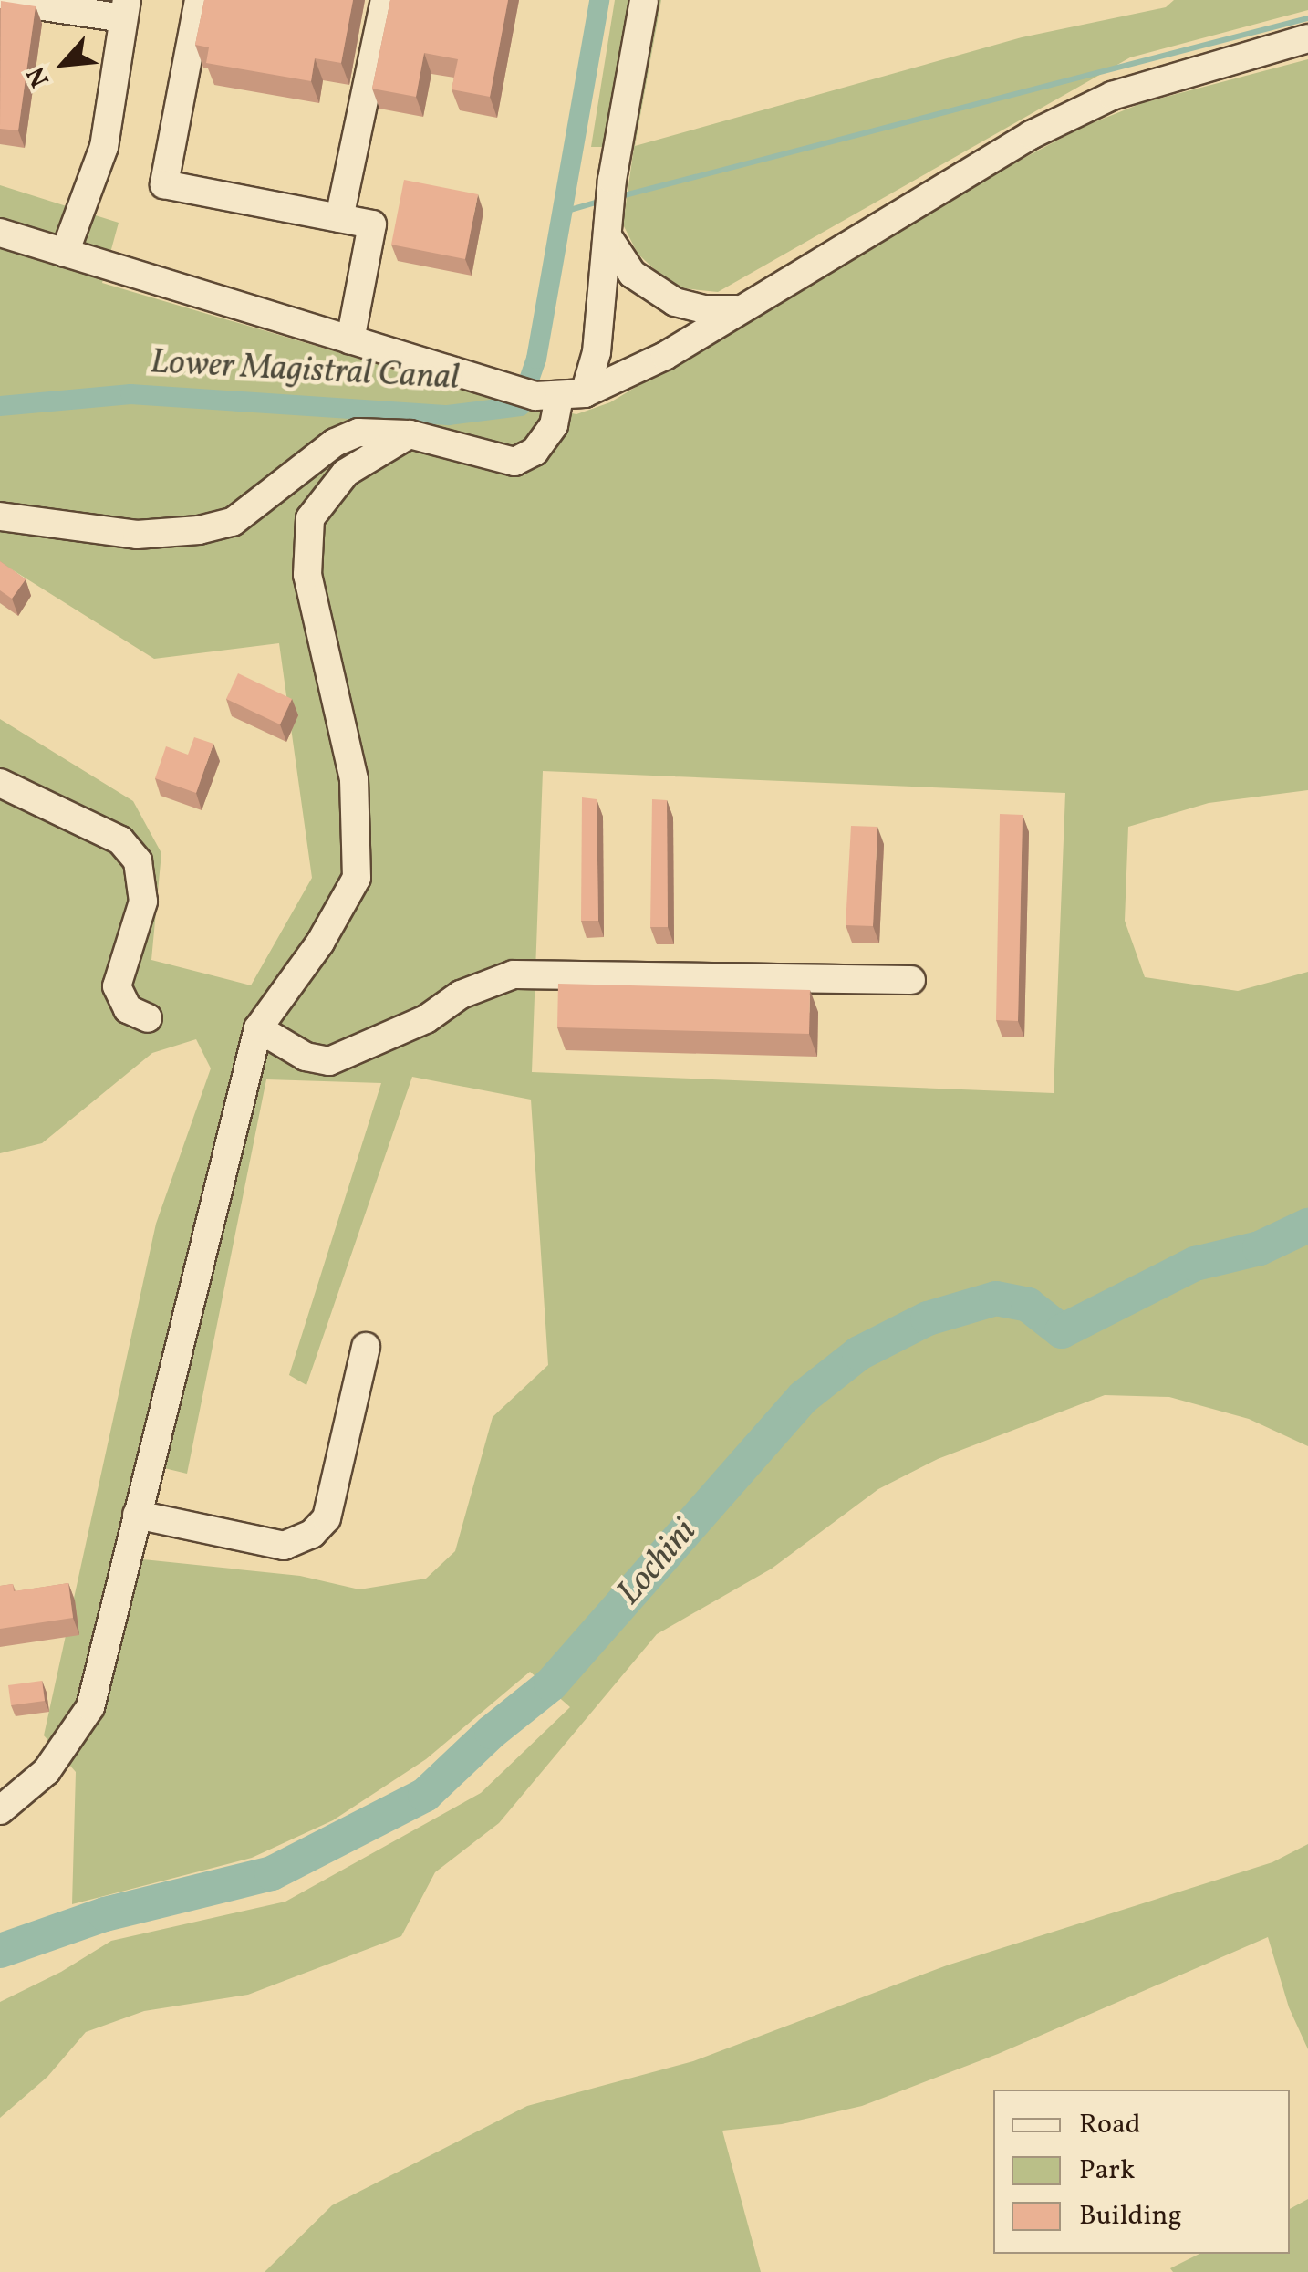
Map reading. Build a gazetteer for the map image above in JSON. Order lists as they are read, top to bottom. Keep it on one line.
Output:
{"water":["Lower Magistral Canal","Lochini"],"legend":["Road","Park","Building"],"north":"bottom left"}
